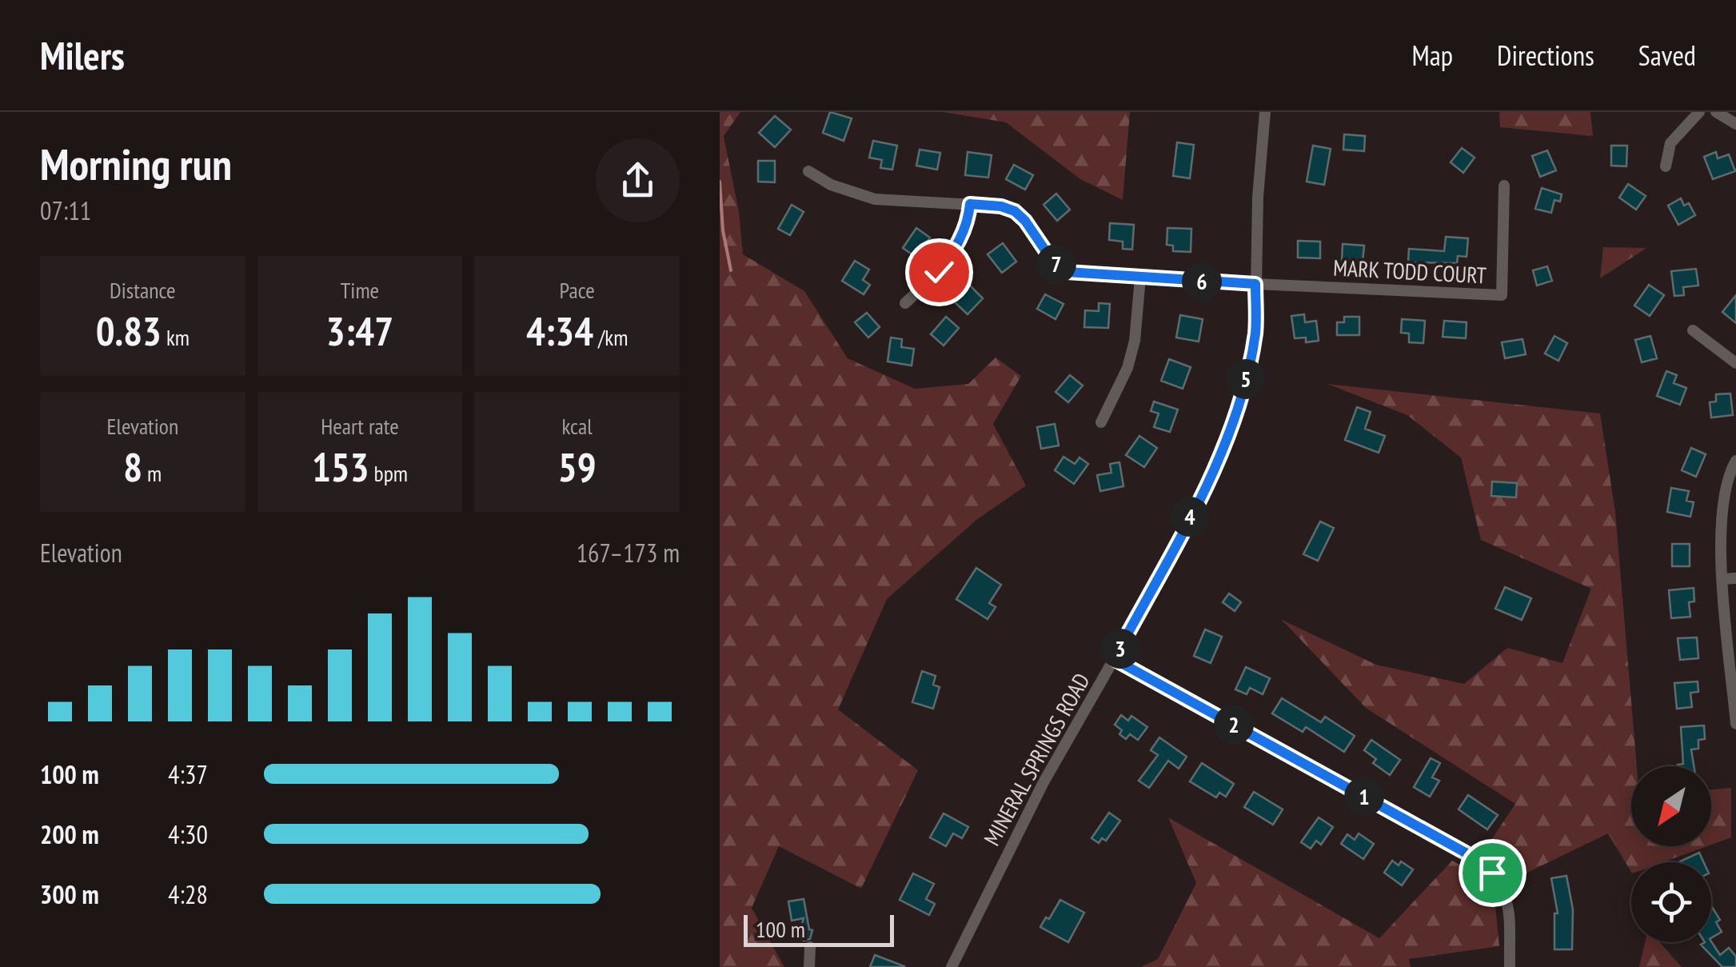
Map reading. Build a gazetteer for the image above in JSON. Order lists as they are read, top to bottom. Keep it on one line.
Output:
{"streets":{"street":["MARK TODD COURT","MINERAL SPRINGS ROAD"]},"crossings":[["MARK TODD COURT","MINERAL SPRINGS ROAD"]],"scale_bar":"100 m","north":"bottom left","page":{"header":"Milers","nav":["Map","Directions","Saved"],"heading":["Morning run","07:11"],"pins":["7","6","5","4","3","2","1"],"stats":[["Distance","0.83 km"],["Time","3:47"],["Pace","4:34 /km"],["Elevation","8 m"],["Heart rate","153 bpm"],["kcal","59"]],"chart":["Elevation","167–173 m"],"list":[{"name":"100 m","note":"4:37"},{"name":"200 m","note":"4:30"},{"name":"300 m","note":"4:28"}],"scale":"100 m"}}
